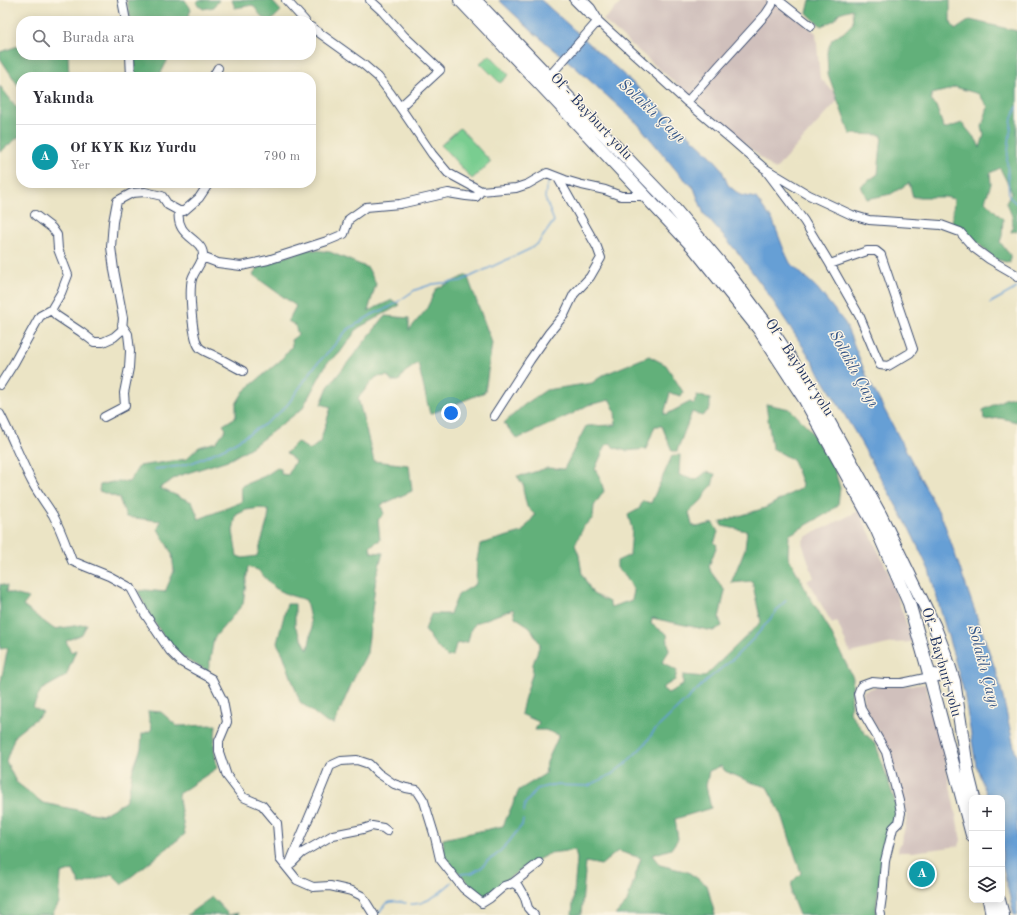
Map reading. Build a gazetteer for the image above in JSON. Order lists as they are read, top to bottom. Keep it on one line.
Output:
{"streets":{"highway":["Of - Bayburt yolu"]},"water":["Solaklı Çayı"],"page":{"search":"Burada ara","heading":"Yakında","list":[{"mark":"A","name":"Of KYK Kız Yurdu","note":"Yer","value":"790 m"}],"map_buttons":["+","−"],"pins":"A"}}
